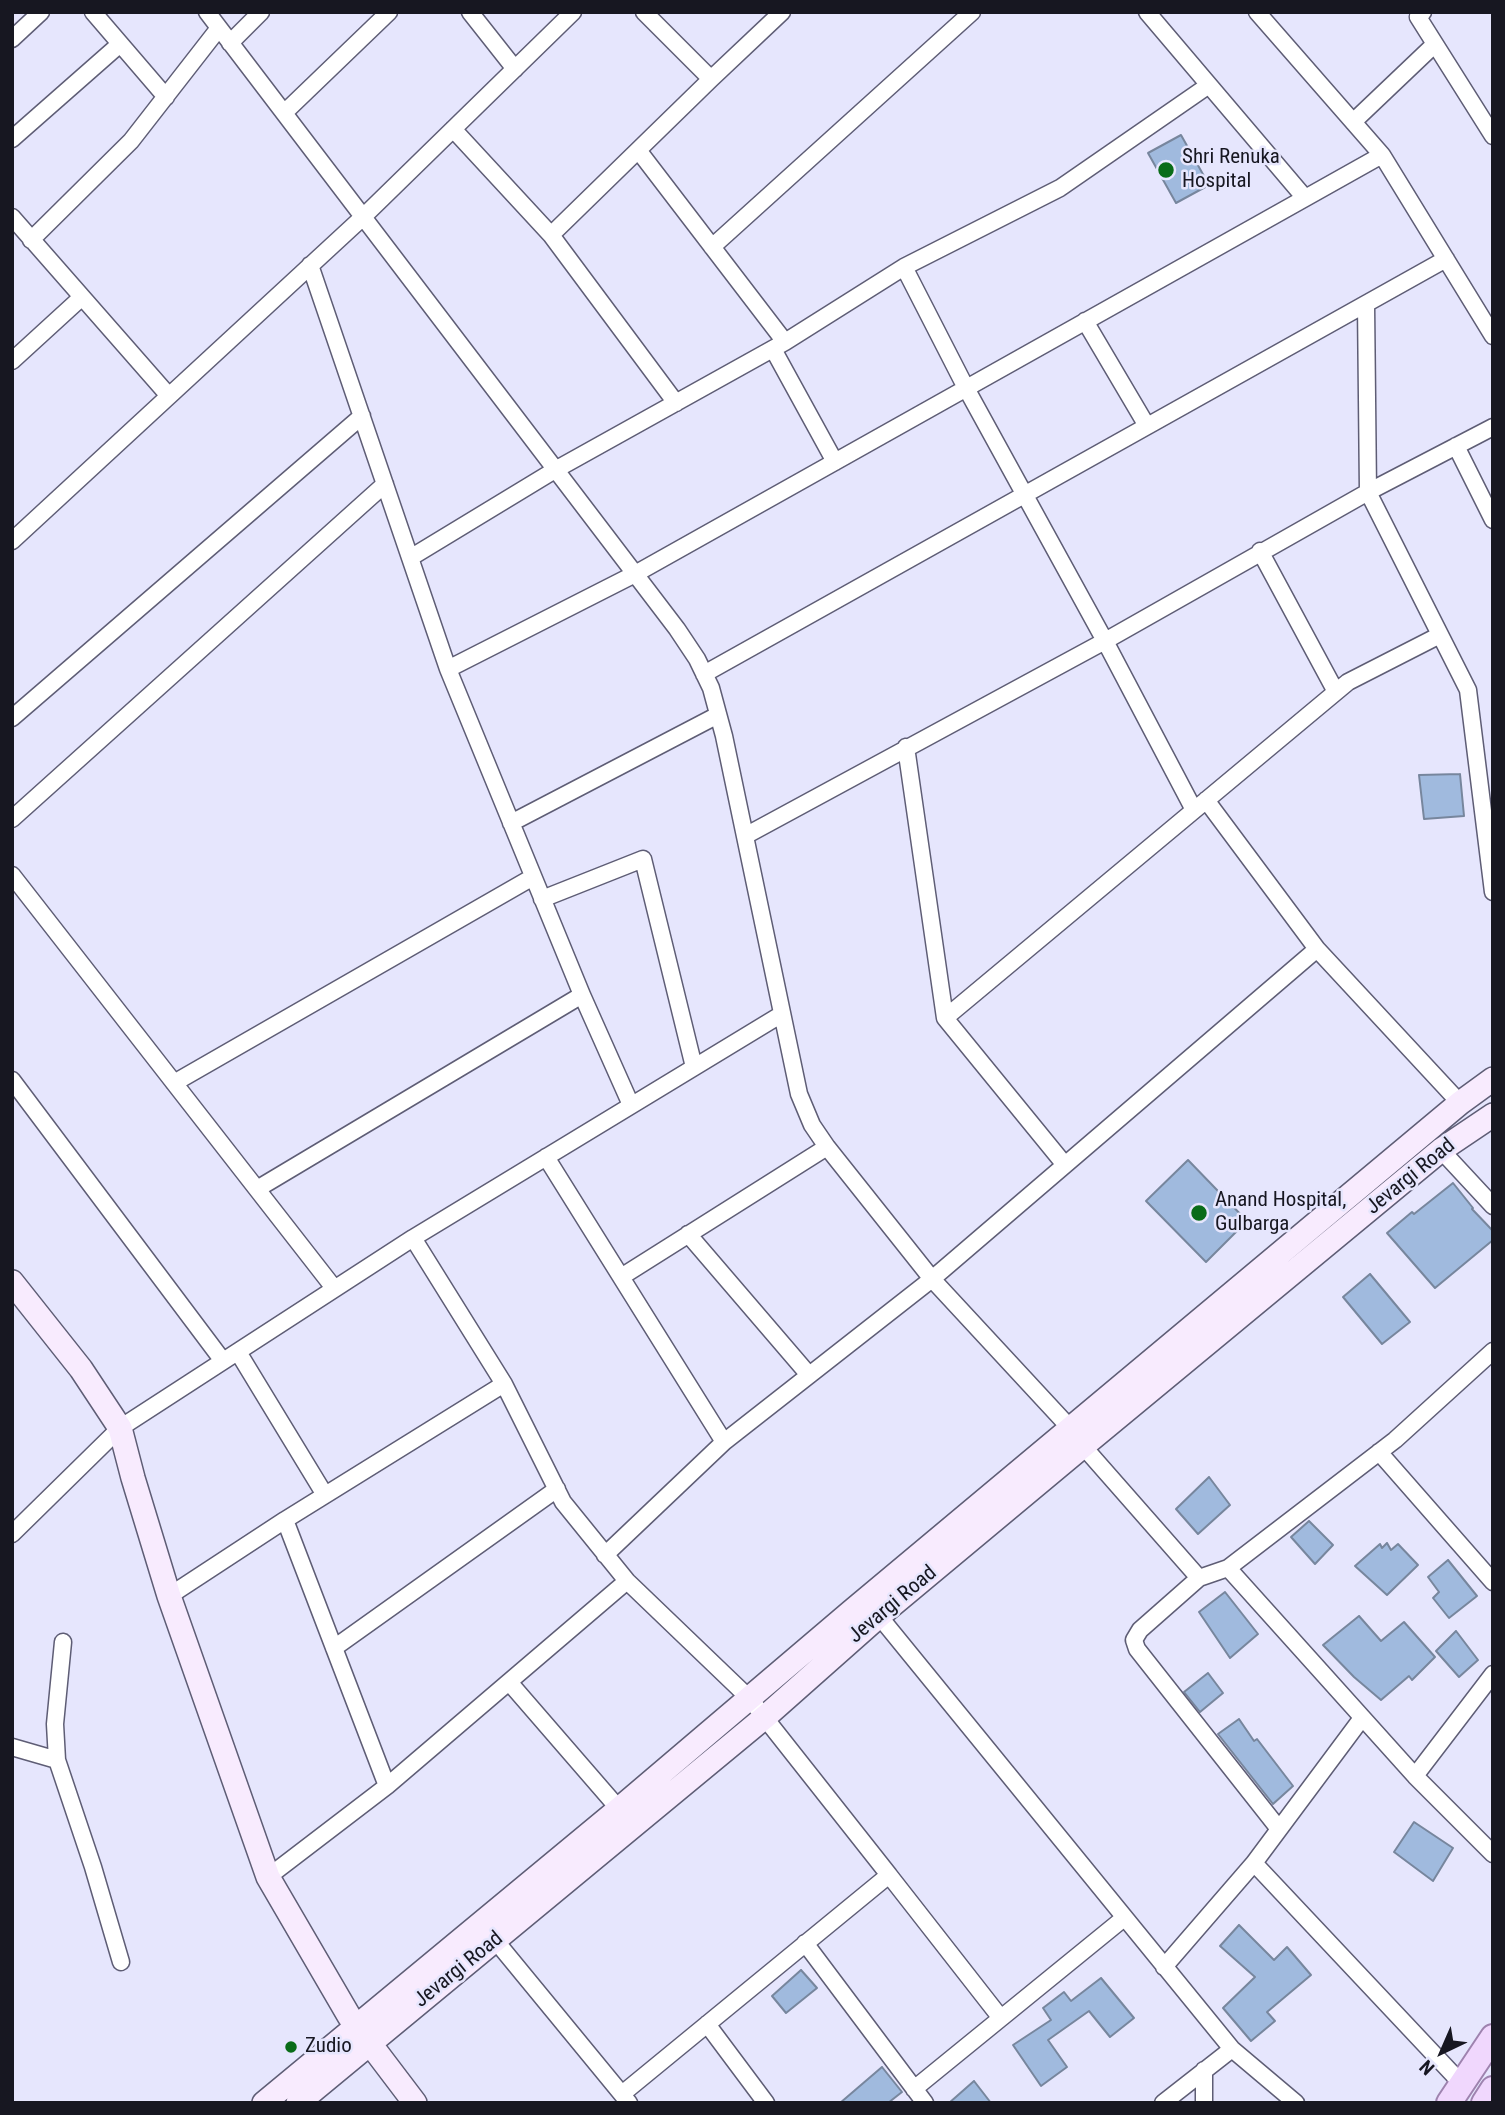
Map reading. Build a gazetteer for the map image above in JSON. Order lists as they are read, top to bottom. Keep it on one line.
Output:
{"streets":{"main road":["Jevargi Road"]},"places":["Shri Renuka Hospital","Anand Hospital, Gulbarga","Zudio"],"north":"bottom left"}
